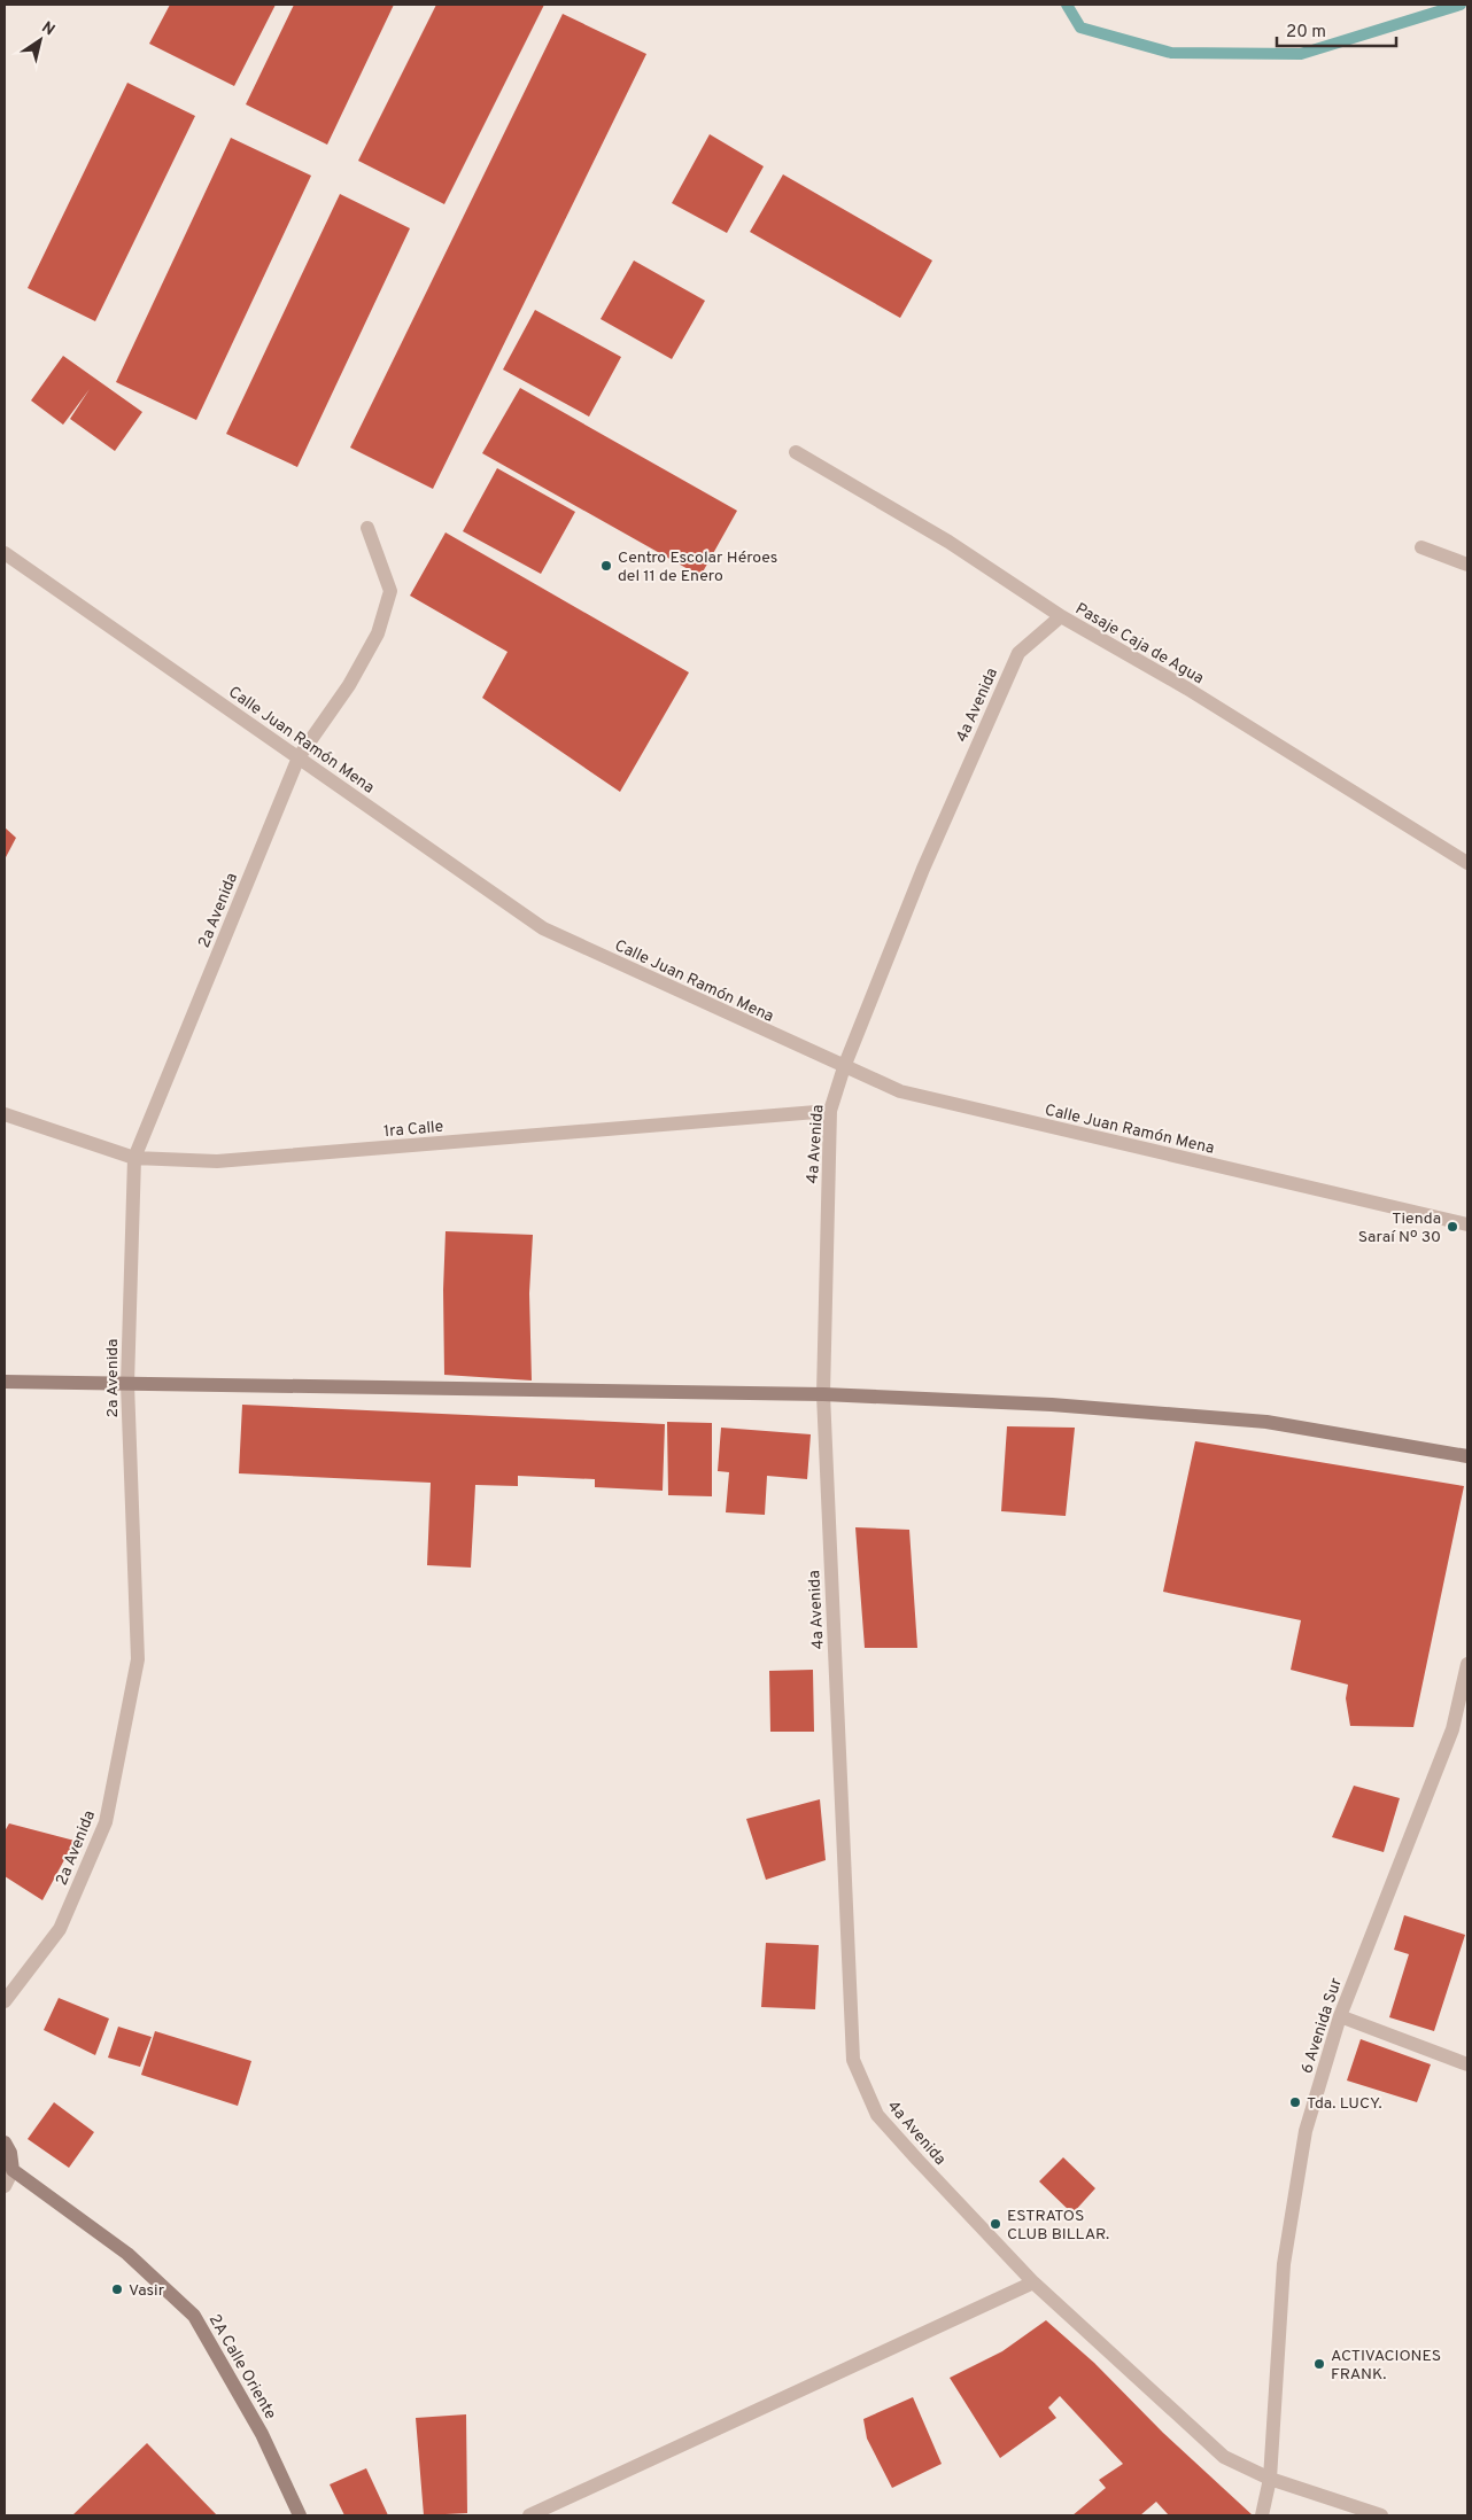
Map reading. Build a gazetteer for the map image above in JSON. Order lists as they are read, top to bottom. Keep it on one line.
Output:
{"streets":{"main road":["2A Calle Oriente"],"street":["Pasaje Caja de Agua","4a Avenida","Calle Juan Ramón Mena","2a Avenida","1ra Calle","6 Avenida Sur"]},"crossings":[["Pasaje Caja de Agua","4a Avenida"],["4a Avenida","Calle Juan Ramón Mena"],["4a Avenida","1ra Calle"],["4a Avenida","6 Avenida Sur"],["Calle Juan Ramón Mena","2a Avenida"],["2a Avenida","1ra Calle"]],"places":["Centro Escolar Héroes del 11 de Enero","Tienda Saraí Nº 30","Tda. LUCY.","ESTRATOS CLUB BILLAR.","Vasir","ACTIVACIONES FRANK."],"scale_bar":"20 m","north":"top right"}
